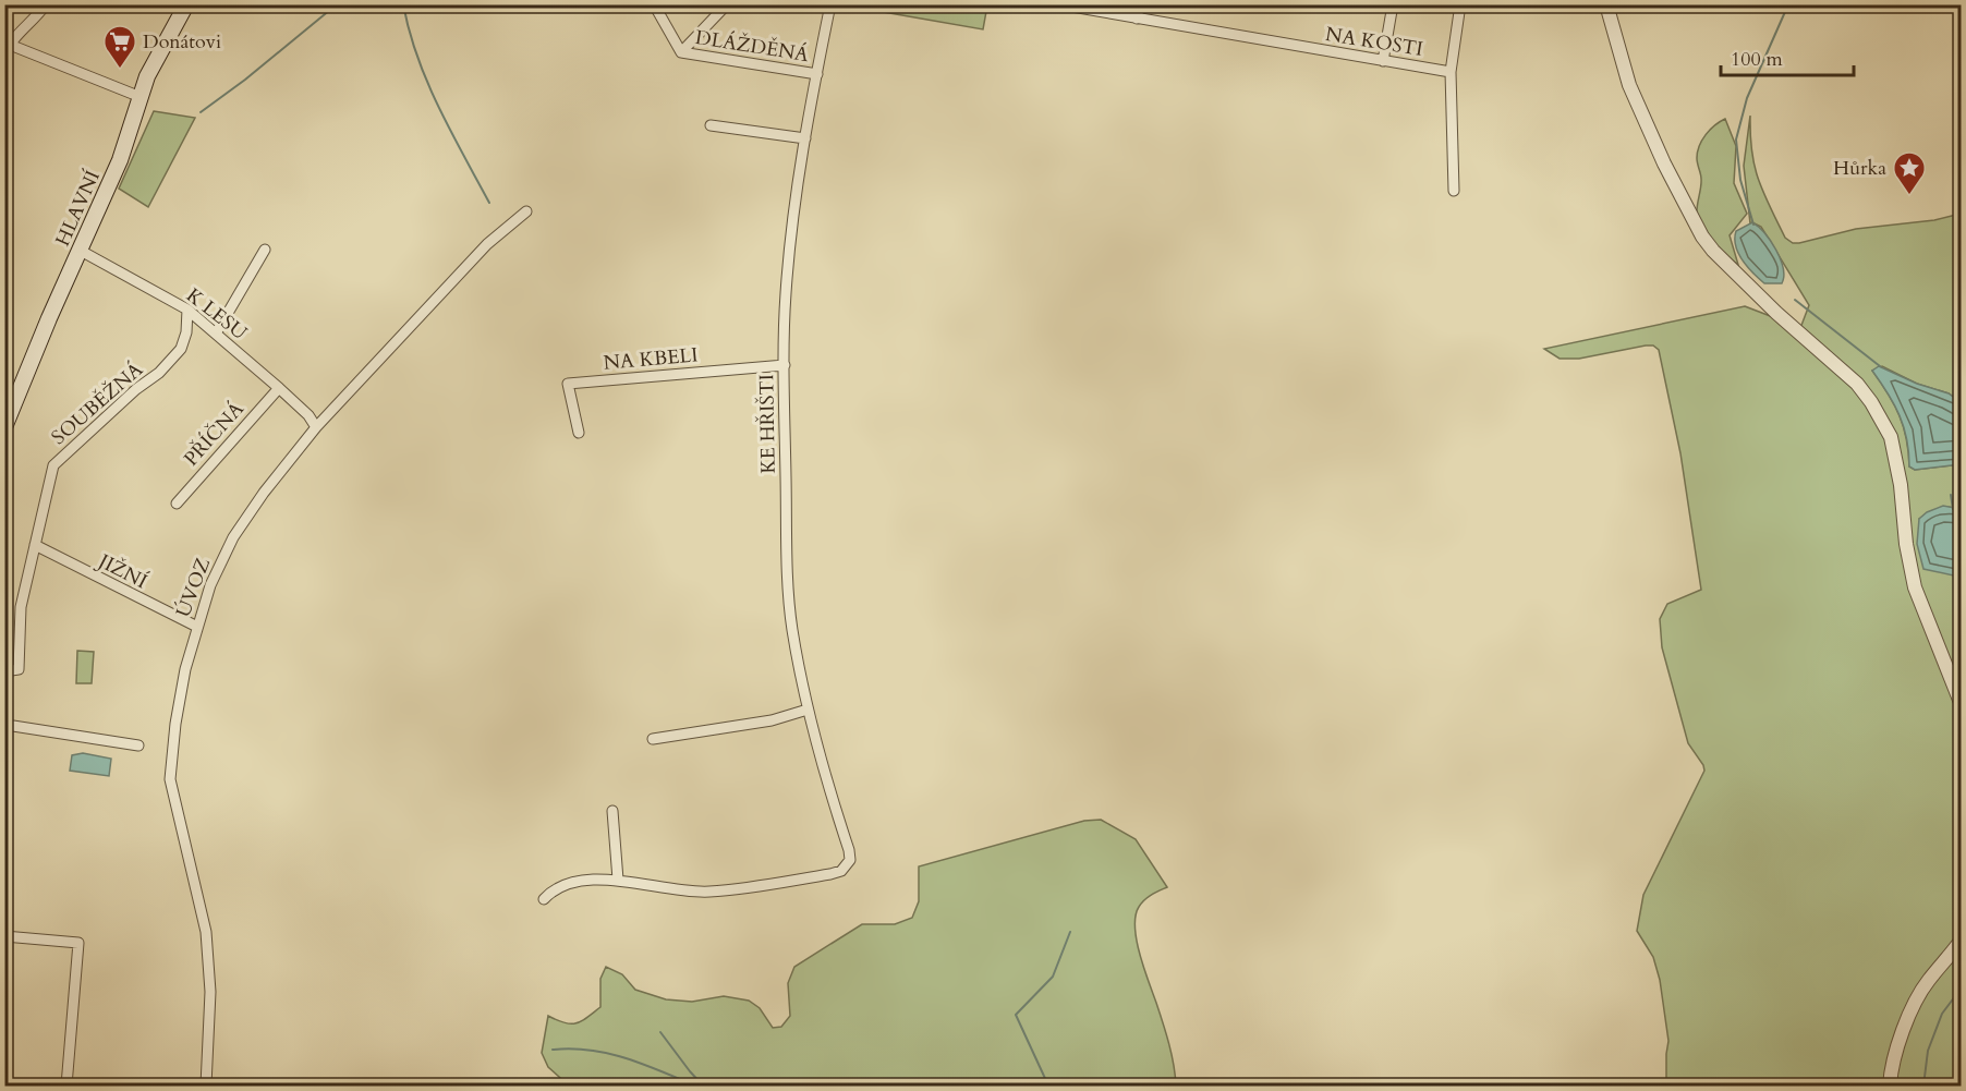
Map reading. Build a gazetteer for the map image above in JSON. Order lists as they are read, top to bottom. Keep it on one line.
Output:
{"streets":{"main road":["HLAVNÍ"],"street":["NA KOSTI","DLÁŽDĚNÁ","K LESU","NA KBELI","SOUBĚŽNÁ","KE HŘIŠTI","PŘÍČNÁ","JIŽNÍ","ÚVOZ"]},"crossings":[["DLÁŽDĚNÁ","KE HŘIŠTI"],["HLAVNÍ","K LESU"],["K LESU","SOUBĚŽNÁ"],["K LESU","PŘÍČNÁ"],["K LESU","ÚVOZ"],["NA KBELI","KE HŘIŠTI"],["SOUBĚŽNÁ","JIŽNÍ"],["JIŽNÍ","ÚVOZ"]],"places":{"supermarket":["Donátovi"],"place":["Hůrka"]},"scale_bar":"100 m"}
